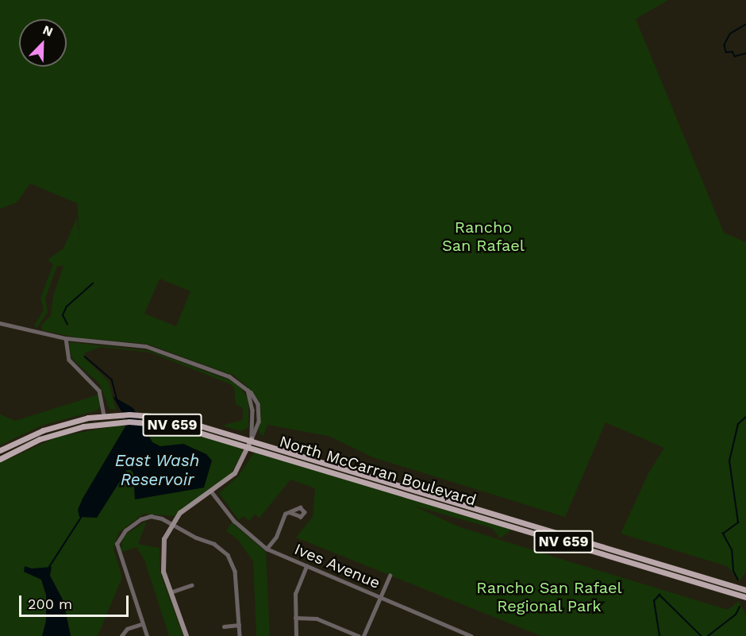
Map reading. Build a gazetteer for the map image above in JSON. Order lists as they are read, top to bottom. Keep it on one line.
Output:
{"streets":{"main road":["NV 659","North McCarran Boulevard"],"street":["Ives Avenue"]},"water":["East Wash Reservoir"],"parks":["Rancho San Rafael","Rancho San Rafael Regional Park"],"scale_bar":"200 m","north":"top right"}
